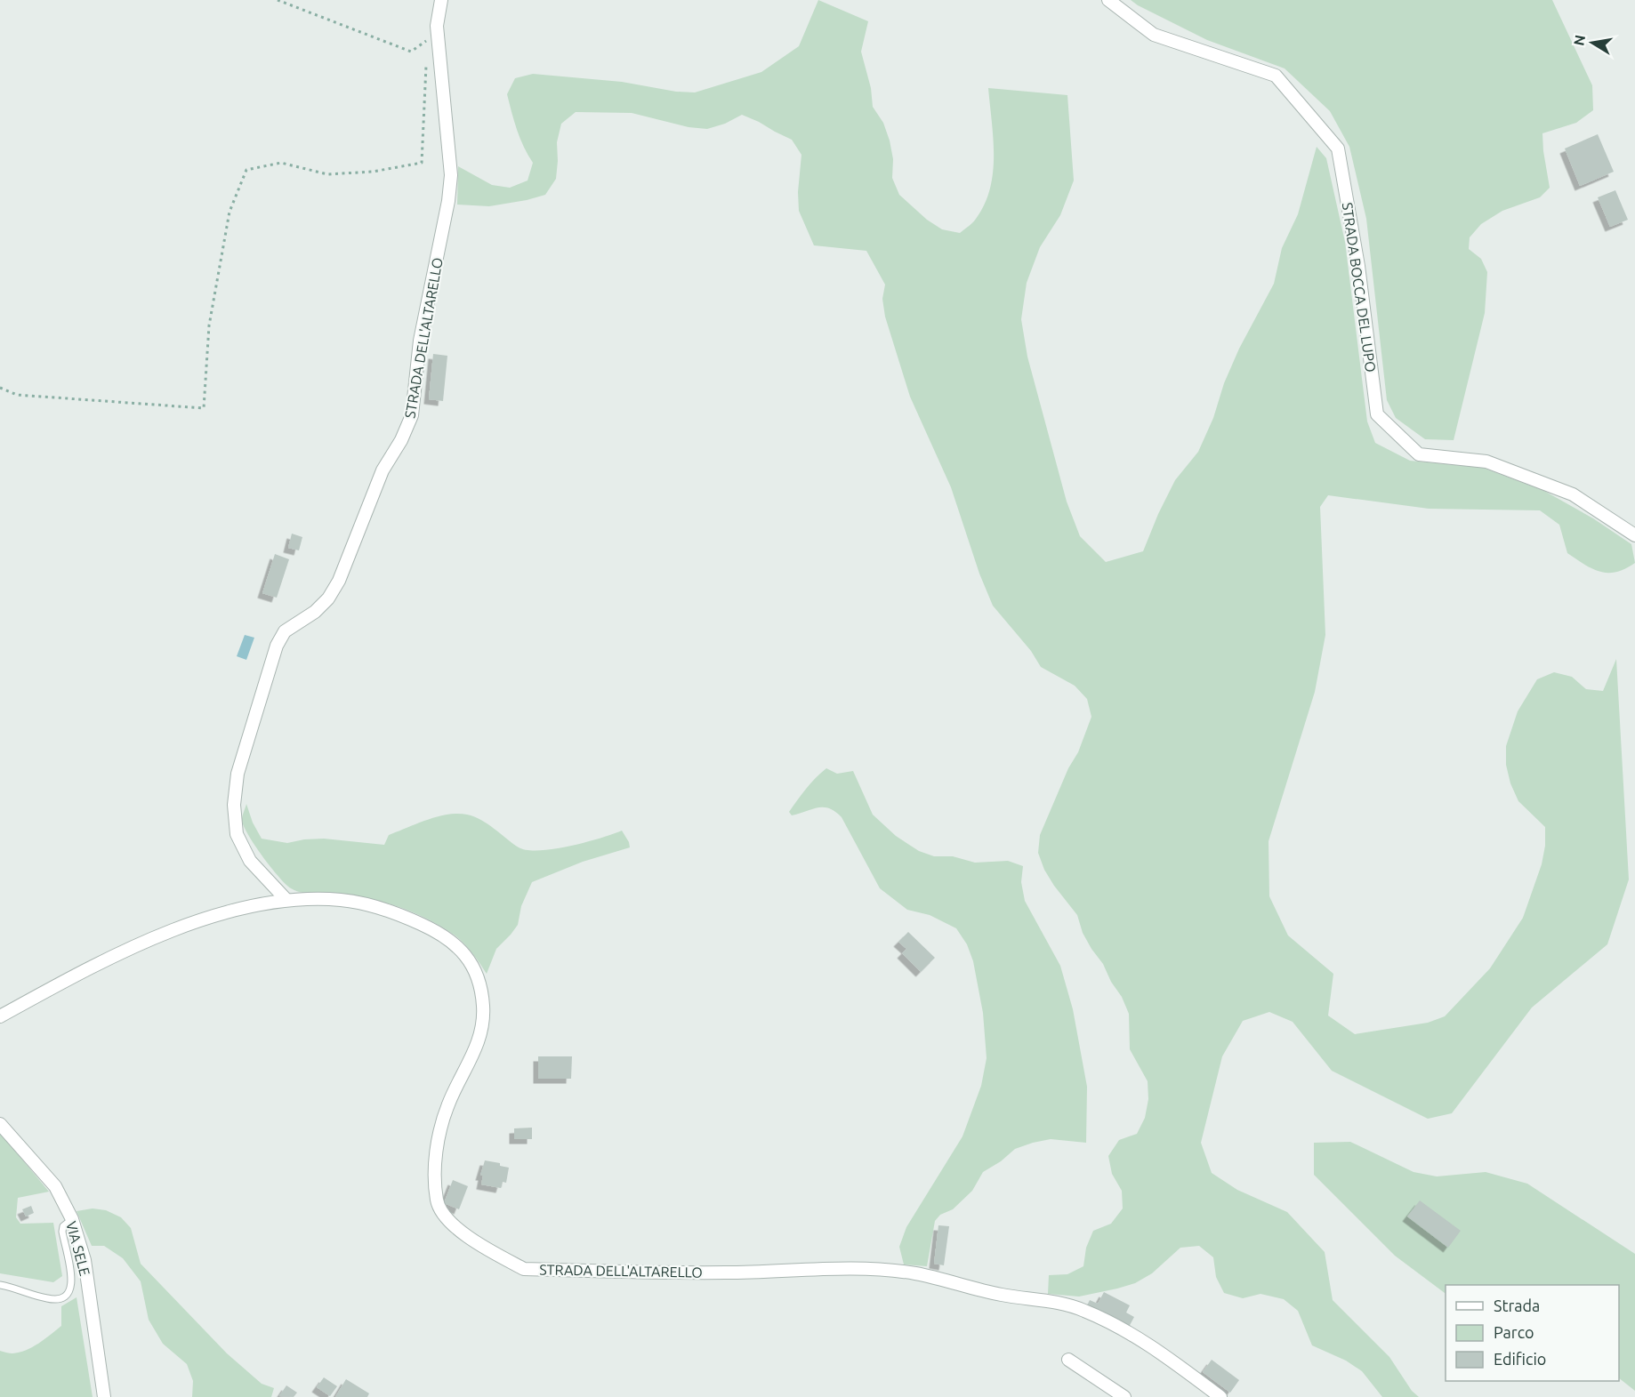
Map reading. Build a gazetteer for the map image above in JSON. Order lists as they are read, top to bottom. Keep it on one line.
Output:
{"streets":{"street":["STRADA BOCCA DEL LUPO","STRADA DELL'ALTARELLO","VIA SELE"]},"legend":["Strada","Parco","Edificio"],"north":"left"}
